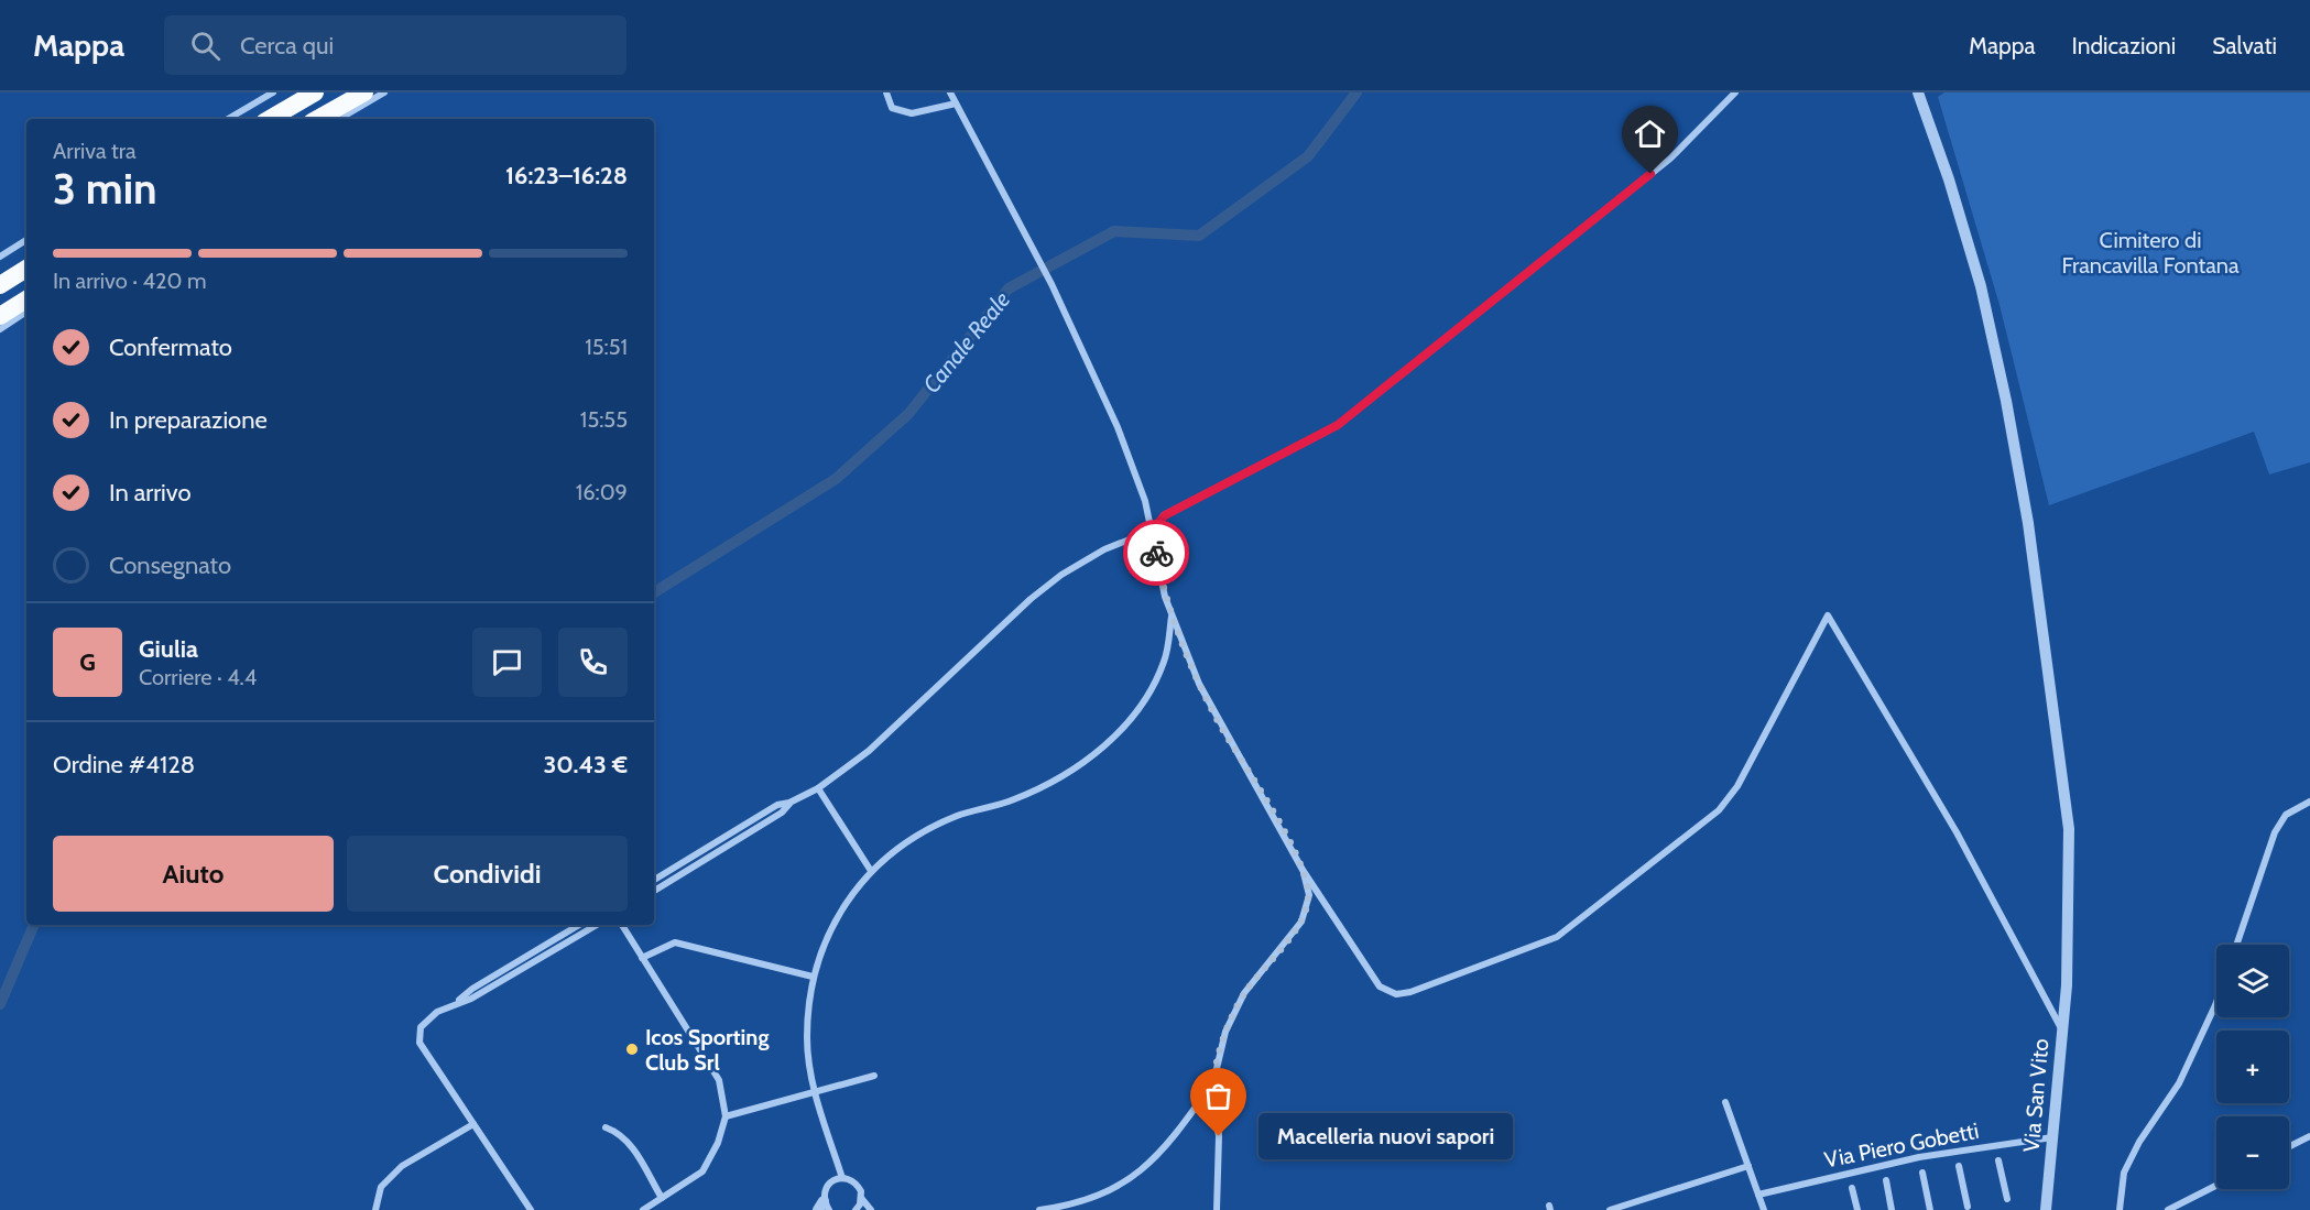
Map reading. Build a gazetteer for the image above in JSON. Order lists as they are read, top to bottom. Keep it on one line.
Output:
{"streets":{"street":["Via San Vito","Via Piero Gobetti"]},"crossings":[["Via San Vito","Via Piero Gobetti"]],"water":["Canale Reale"],"parks":["Cimitero di Francavilla Fontana"],"places":["Icos Sporting Club Srl","Macelleria nuovi sapori"],"page":{"header":"Mappa","search":"Cerca qui","nav":["Mappa","Indicazioni","Salvati"],"heading":["3 min","Arriva tra","16:23–16:28"],"panel":["Giulia","Corriere · 4.4","Ordine #4128","30.43 €"],"bar":"In arrivo · 420 m","list":[["Confermato","15:51"],["In preparazione","15:55"],["In arrivo","16:09"],"Consegnato"],"round":"G","buttons":["Aiuto","Condividi"],"map_buttons":["+","−"],"bubble":"Macelleria nuovi sapori"}}
